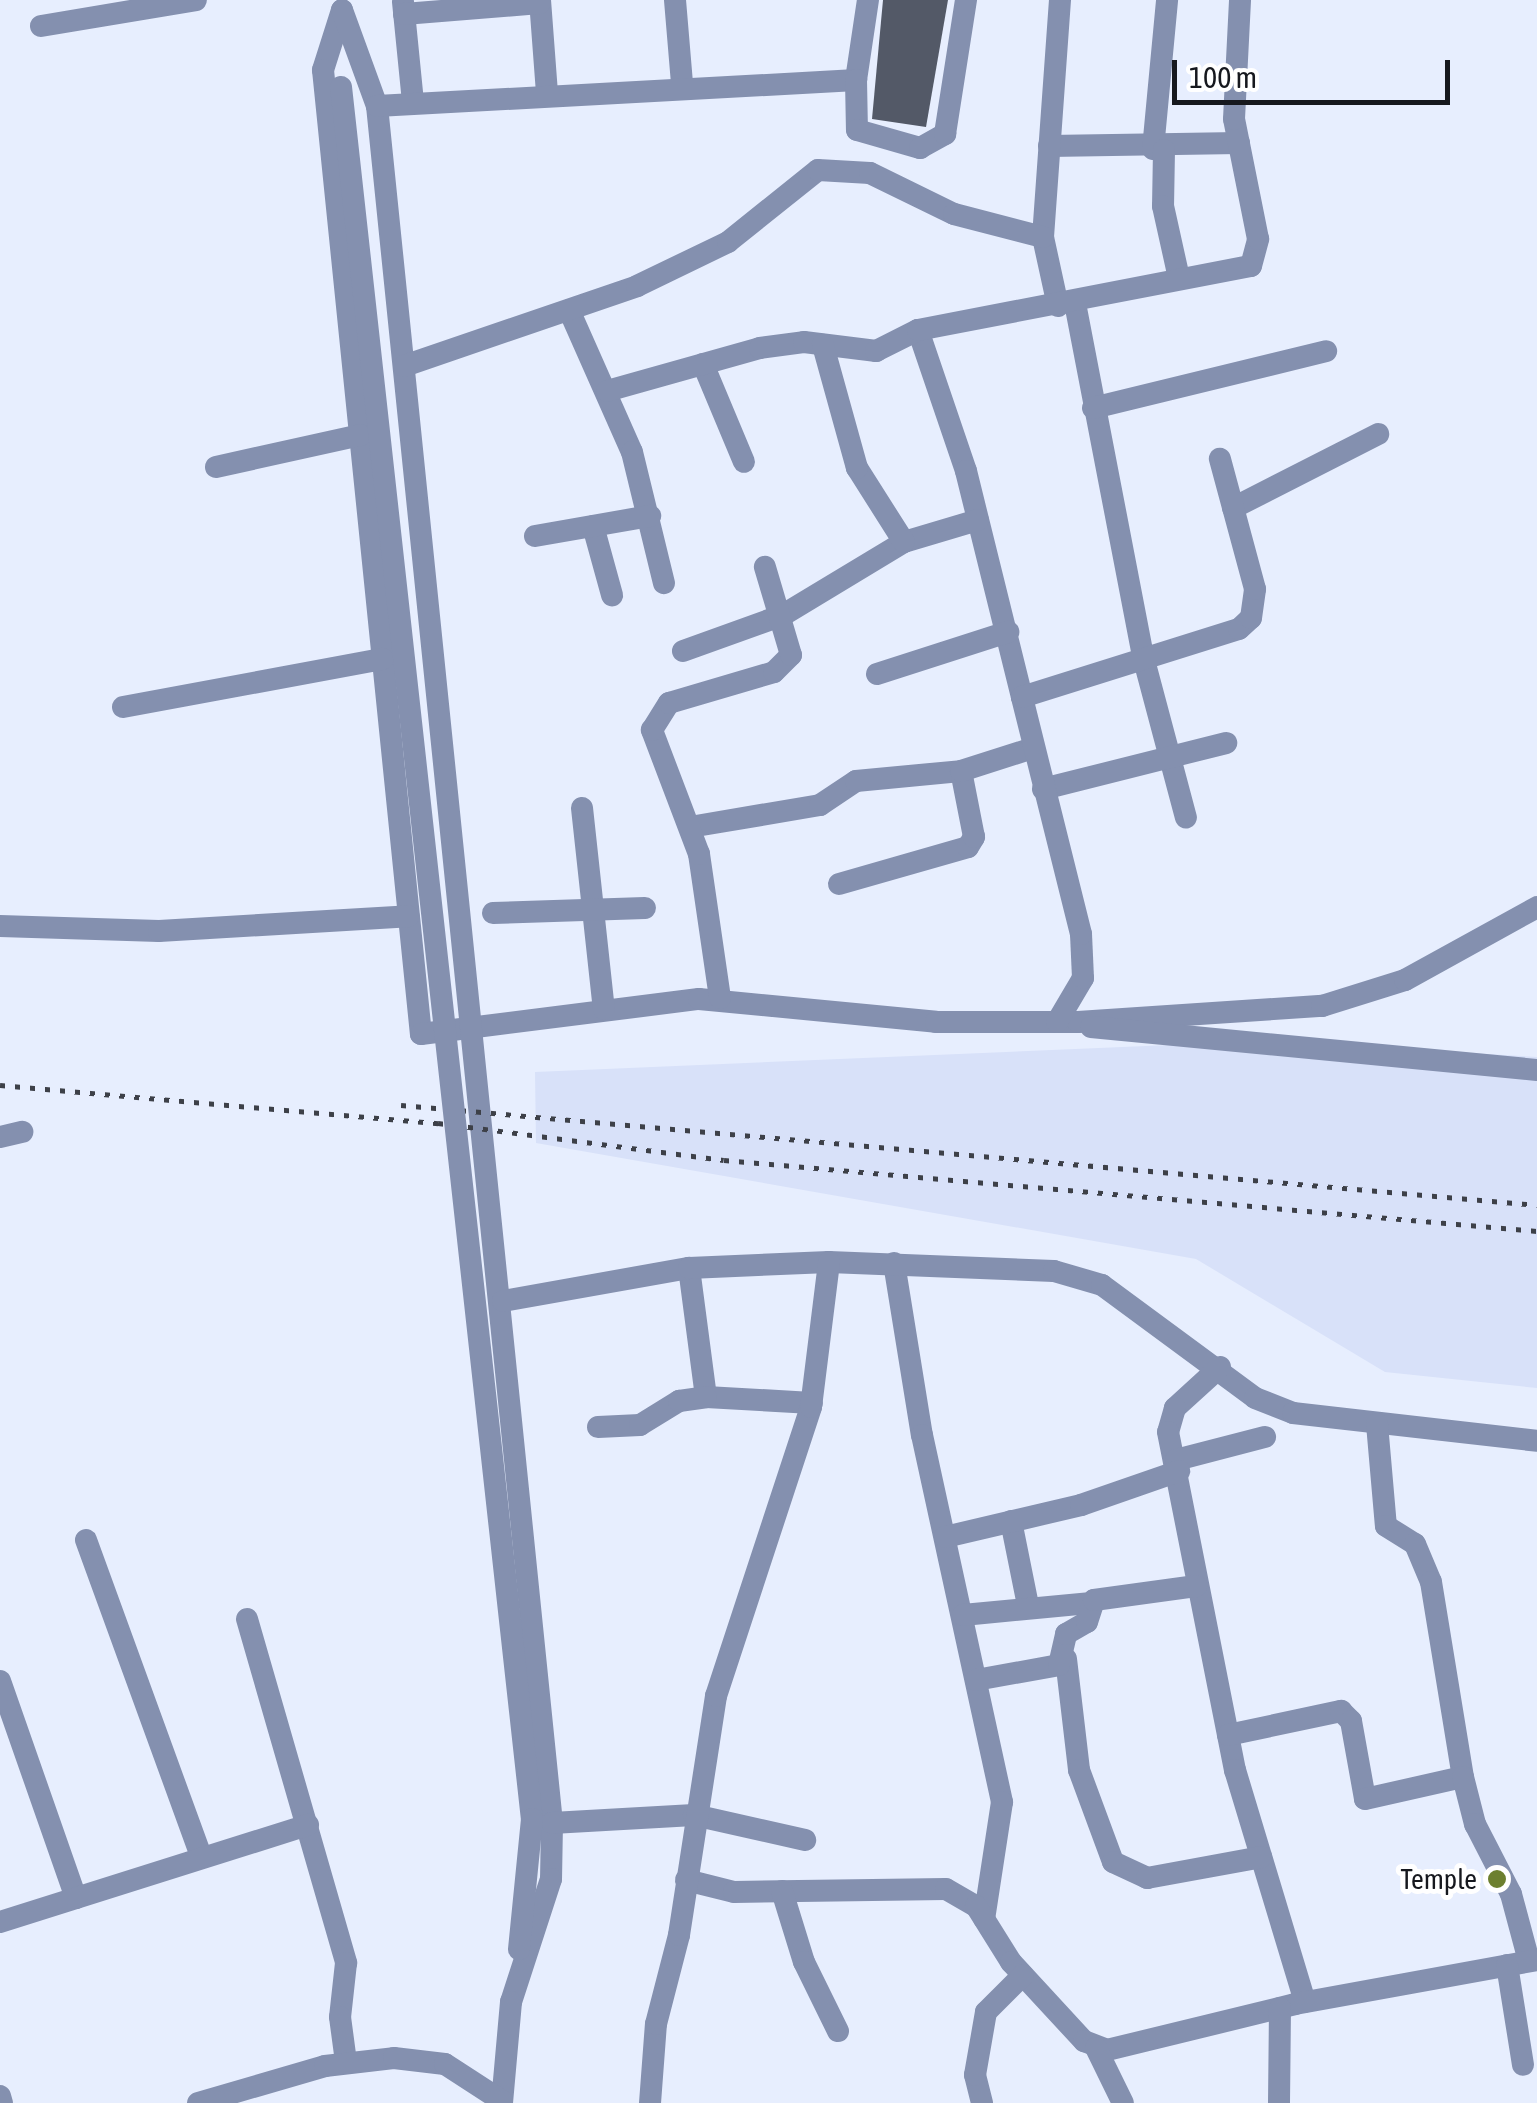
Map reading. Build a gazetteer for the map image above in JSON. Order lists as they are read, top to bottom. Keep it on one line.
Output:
{"places":["Temple"],"scale_bar":"100 m"}
